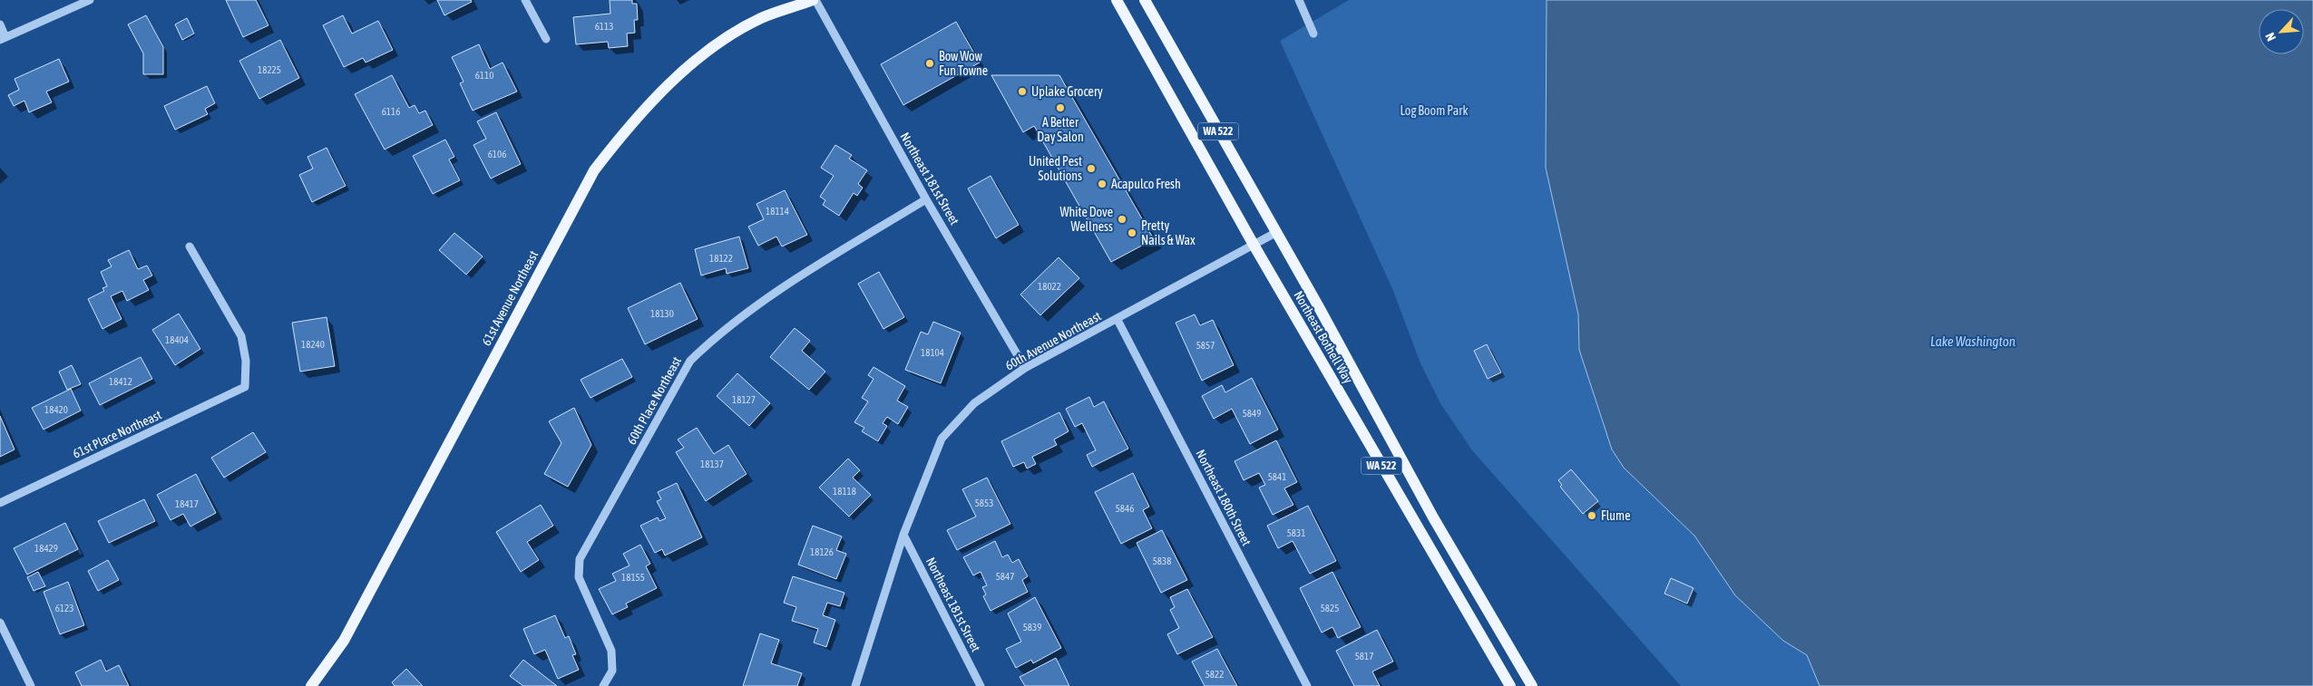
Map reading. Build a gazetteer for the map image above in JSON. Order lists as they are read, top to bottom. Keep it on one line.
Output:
{"streets":{"main road":["WA 522","61st Avenue Northeast","Northeast Bothell Way"],"street":["Northeast 181st Street","60th Avenue Northeast","60th Place Northeast","61st Place Northeast","Northeast 180th Street"]},"crossings":[["Northeast 181st Street","61st Avenue Northeast"],["Northeast 181st Street","60th Avenue Northeast"],["Northeast 181st Street","60th Place Northeast"],["Northeast Bothell Way","60th Avenue Northeast"],["60th Avenue Northeast","Northeast 180th Street"]],"water":["Lake Washington"],"parks":["Log Boom Park"],"places":["Bow Wow Fun Towne","Uplake Grocery","A Better Day Salon","United Pest Solutions","Acapulco Fresh","White Dove Wellness","Pretty Nails & Wax","Flume"],"house_numbers":["6113","18225","6110","6116","6106","18114","18122","18022","18130","18404","18240","5857","18104","18412","18127","18420","5849","18137","5841","18118","5853","18417","5846","5831","18429","18126","5838","5847","18155","6123","5825","5839","5817","5822"],"north":"bottom left"}
